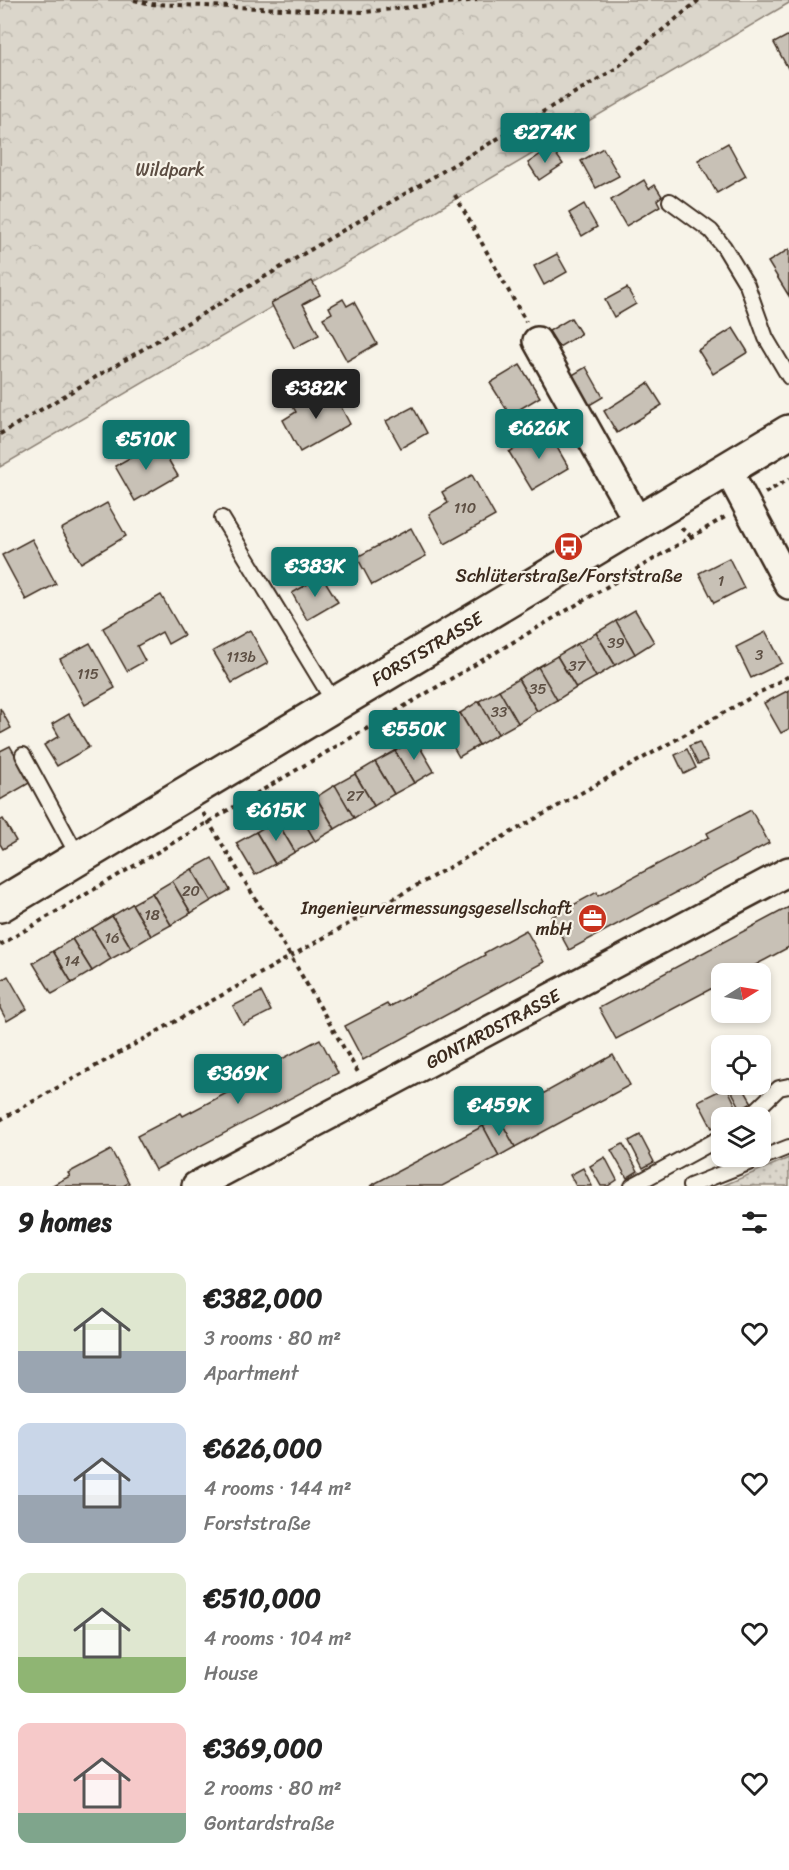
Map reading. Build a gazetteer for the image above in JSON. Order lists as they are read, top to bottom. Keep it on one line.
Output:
{"streets":{"street":["FORSTSTRASSE","GONTARDSTRASSE"]},"parks":["Wildpark"],"places":{"bus stop":["Schlüterstraße/Forststraße"],"office":["Ingenieurvermessungsgesellschaft mbH"]},"house_numbers":["110","1","39","3","113b","37","115","35","33","27","20","18","16","14"],"north":"right","page":{"price":["€274K","€382K","€626K","€510K","€383K","€550K","€615K","€369K","€459K"],"heading":"9 homes","list":[{"name":"€382,000","note":"3 rooms · 80 m² · Apartment"},{"name":"€626,000","note":"4 rooms · 144 m² · Forststraße"},{"name":"€510,000","note":"4 rooms · 104 m² · House"},{"name":"€369,000","note":"2 rooms · 80 m² · Gontardstraße"}]}}
